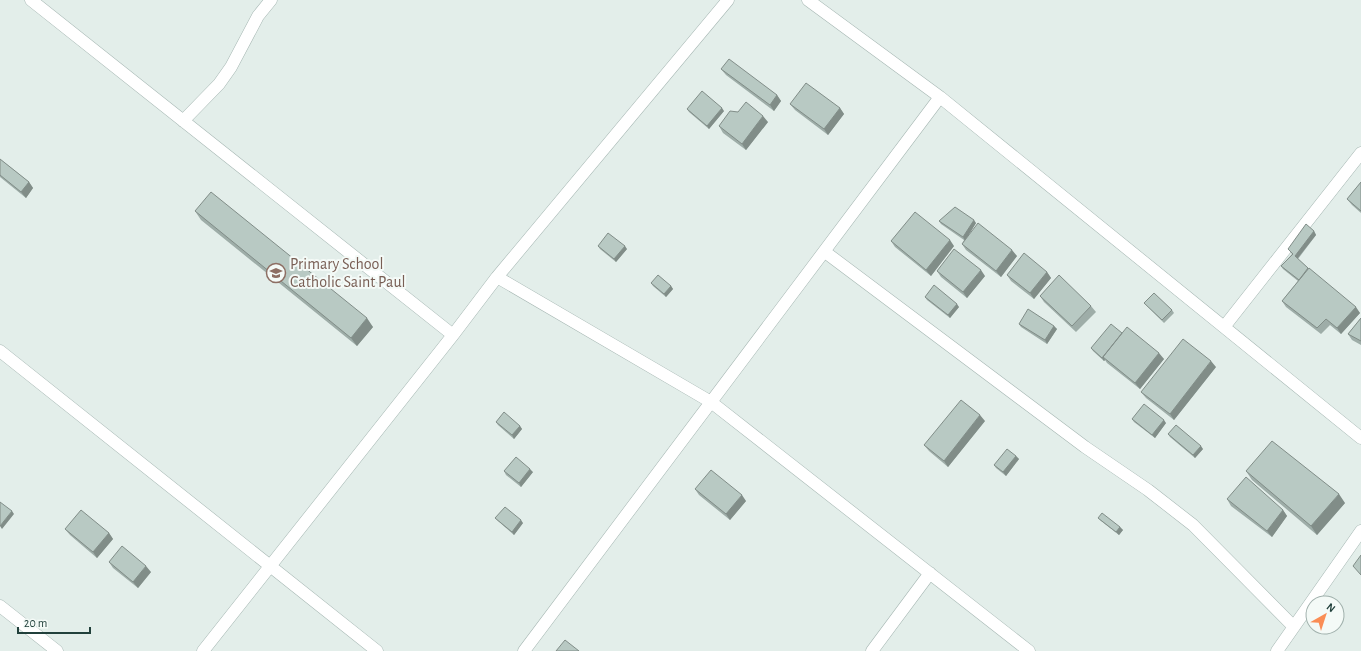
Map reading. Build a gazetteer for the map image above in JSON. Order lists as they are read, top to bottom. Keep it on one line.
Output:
{"places":{"school or university":["Primary School Catholic Saint Paul"]},"scale_bar":"20 m","north":"top right"}
